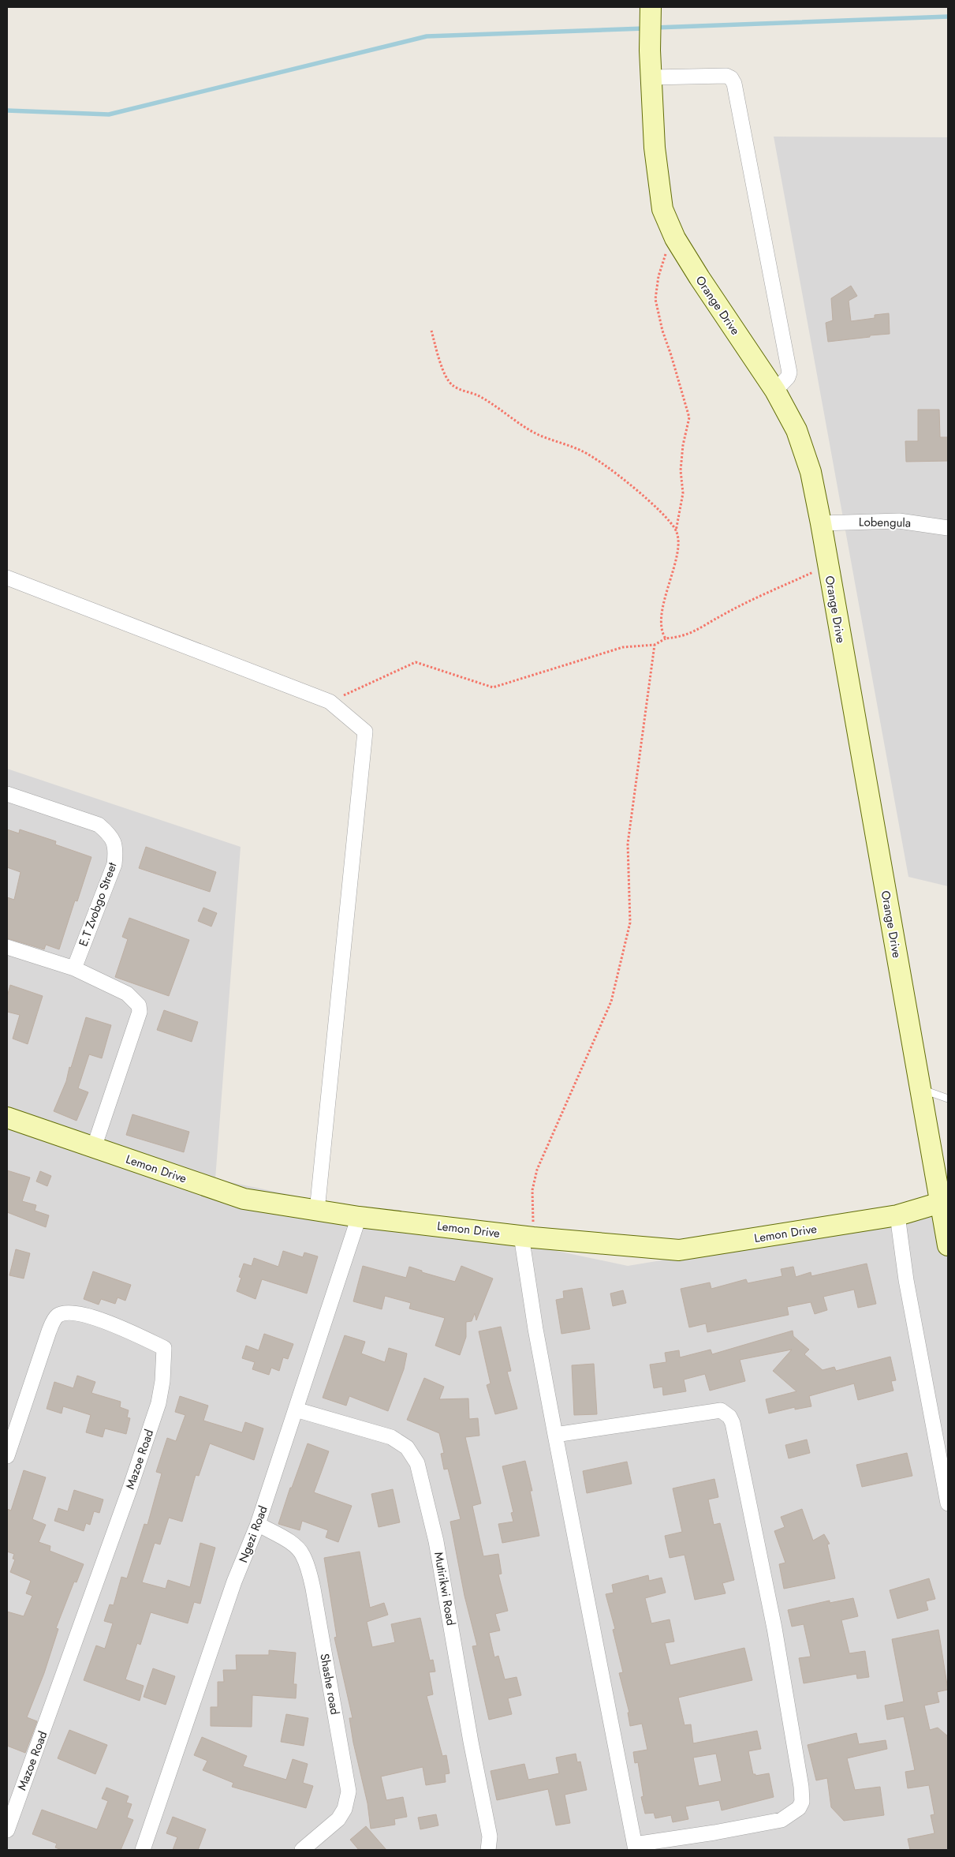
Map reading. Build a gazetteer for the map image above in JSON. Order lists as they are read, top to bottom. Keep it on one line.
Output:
{"streets":{"street":["Orange Drive","Lobengula","E.T Zvobgo Street","Lemon Drive","Mazoe Road","Ngezi Road","Mutirikwi Road","Shashe road"]},"crossings":[["Orange Drive","Lobengula"],["Orange Drive","Lemon Drive"],["Lemon Drive","Ngezi Road"],["Ngezi Road","Mutirikwi Road"],["Ngezi Road","Shashe road"]]}
